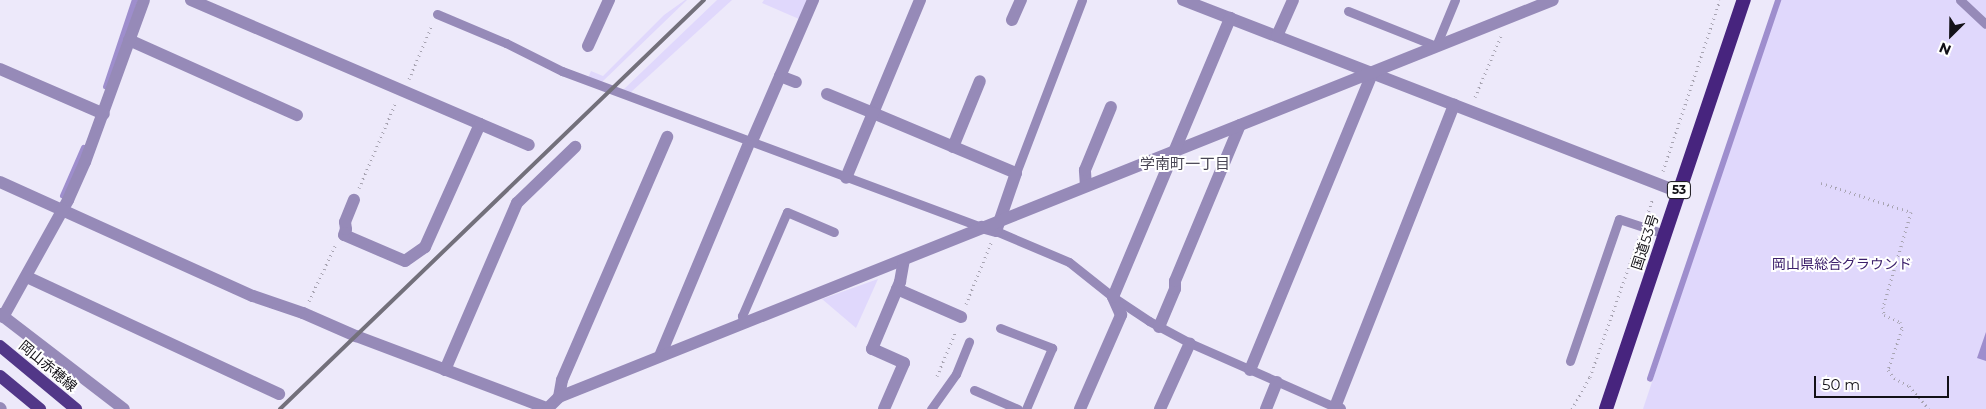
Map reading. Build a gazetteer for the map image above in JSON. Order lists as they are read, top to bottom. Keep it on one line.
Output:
{"streets":{"highway":["53","国道53号"],"main road":["岡山赤穂線"]},"districts":["学南町一丁目"],"parks":["岡山県総合グラウンド"],"scale_bar":"50 m","north":"bottom left"}
